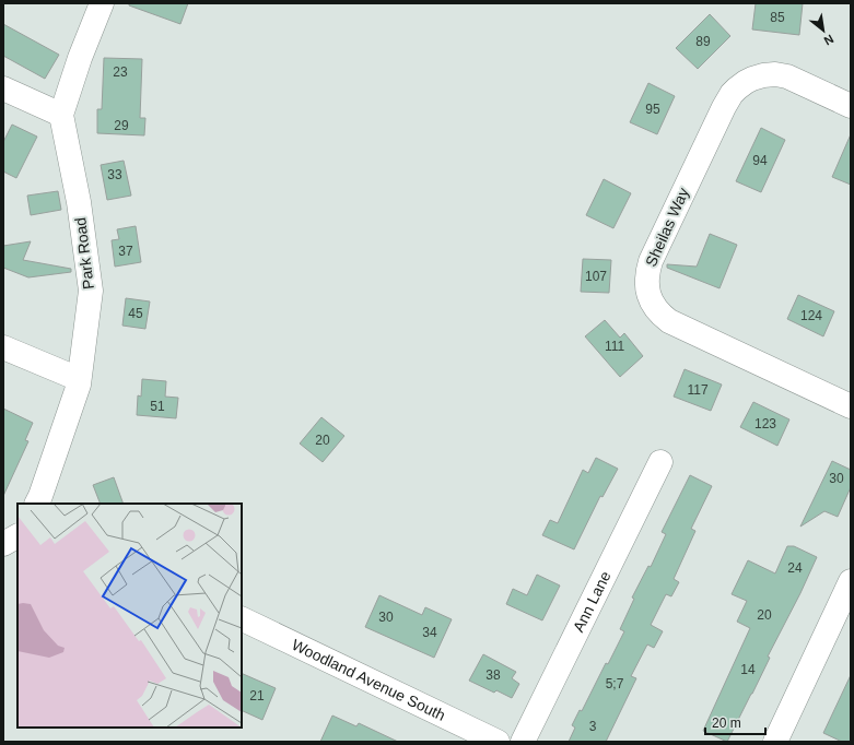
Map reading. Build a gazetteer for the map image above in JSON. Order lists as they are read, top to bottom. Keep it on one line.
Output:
{"streets":{"street":["Sheilas Way","Park Road","Ann Lane","Woodland Avenue South"]},"house_numbers":["85","89","23","95","29","94","33","37","107","45","124","111","117","51","123","20","30","24","20","30","34","14","38","5;7","21","3"],"scale_bar":"20 m","north":"bottom right"}
